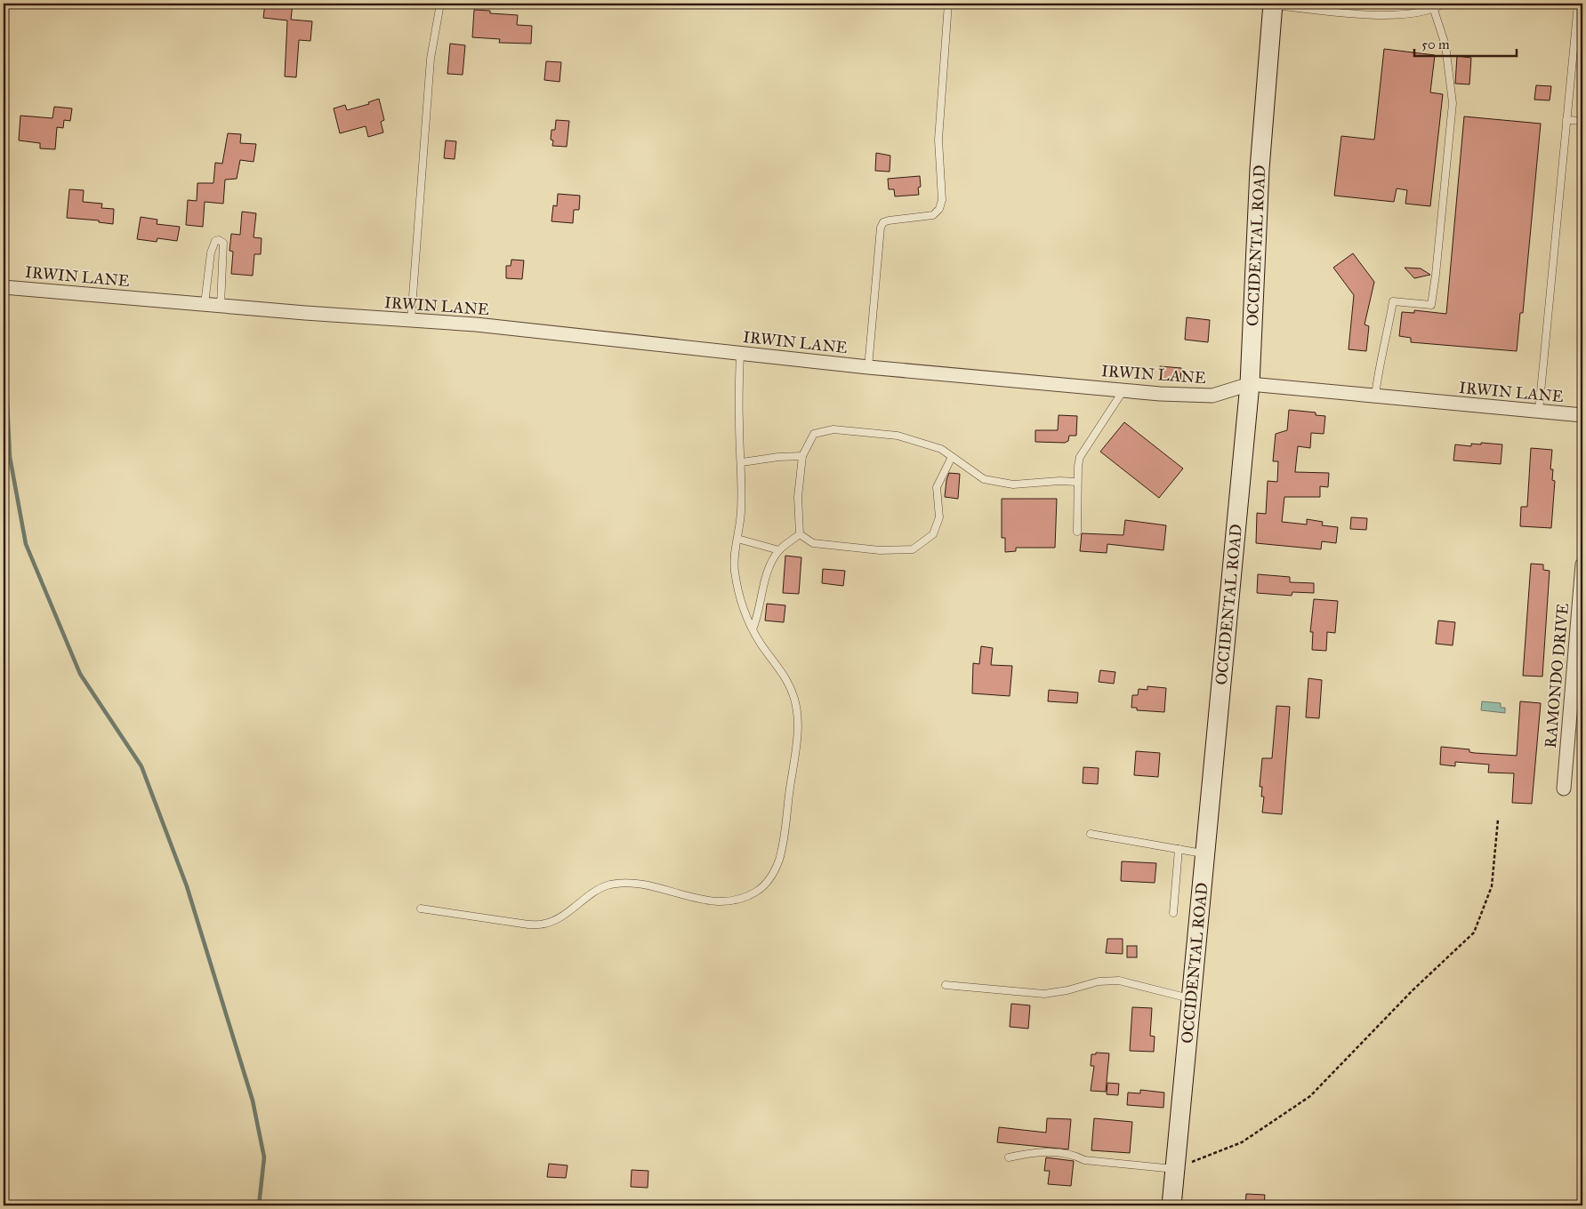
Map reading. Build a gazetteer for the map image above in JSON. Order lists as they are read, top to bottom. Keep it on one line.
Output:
{"streets":{"street":["OCCIDENTAL ROAD","IRWIN LANE","RAMONDO DRIVE"]},"crossings":[["OCCIDENTAL ROAD","IRWIN LANE"]],"scale_bar":"50 m"}
